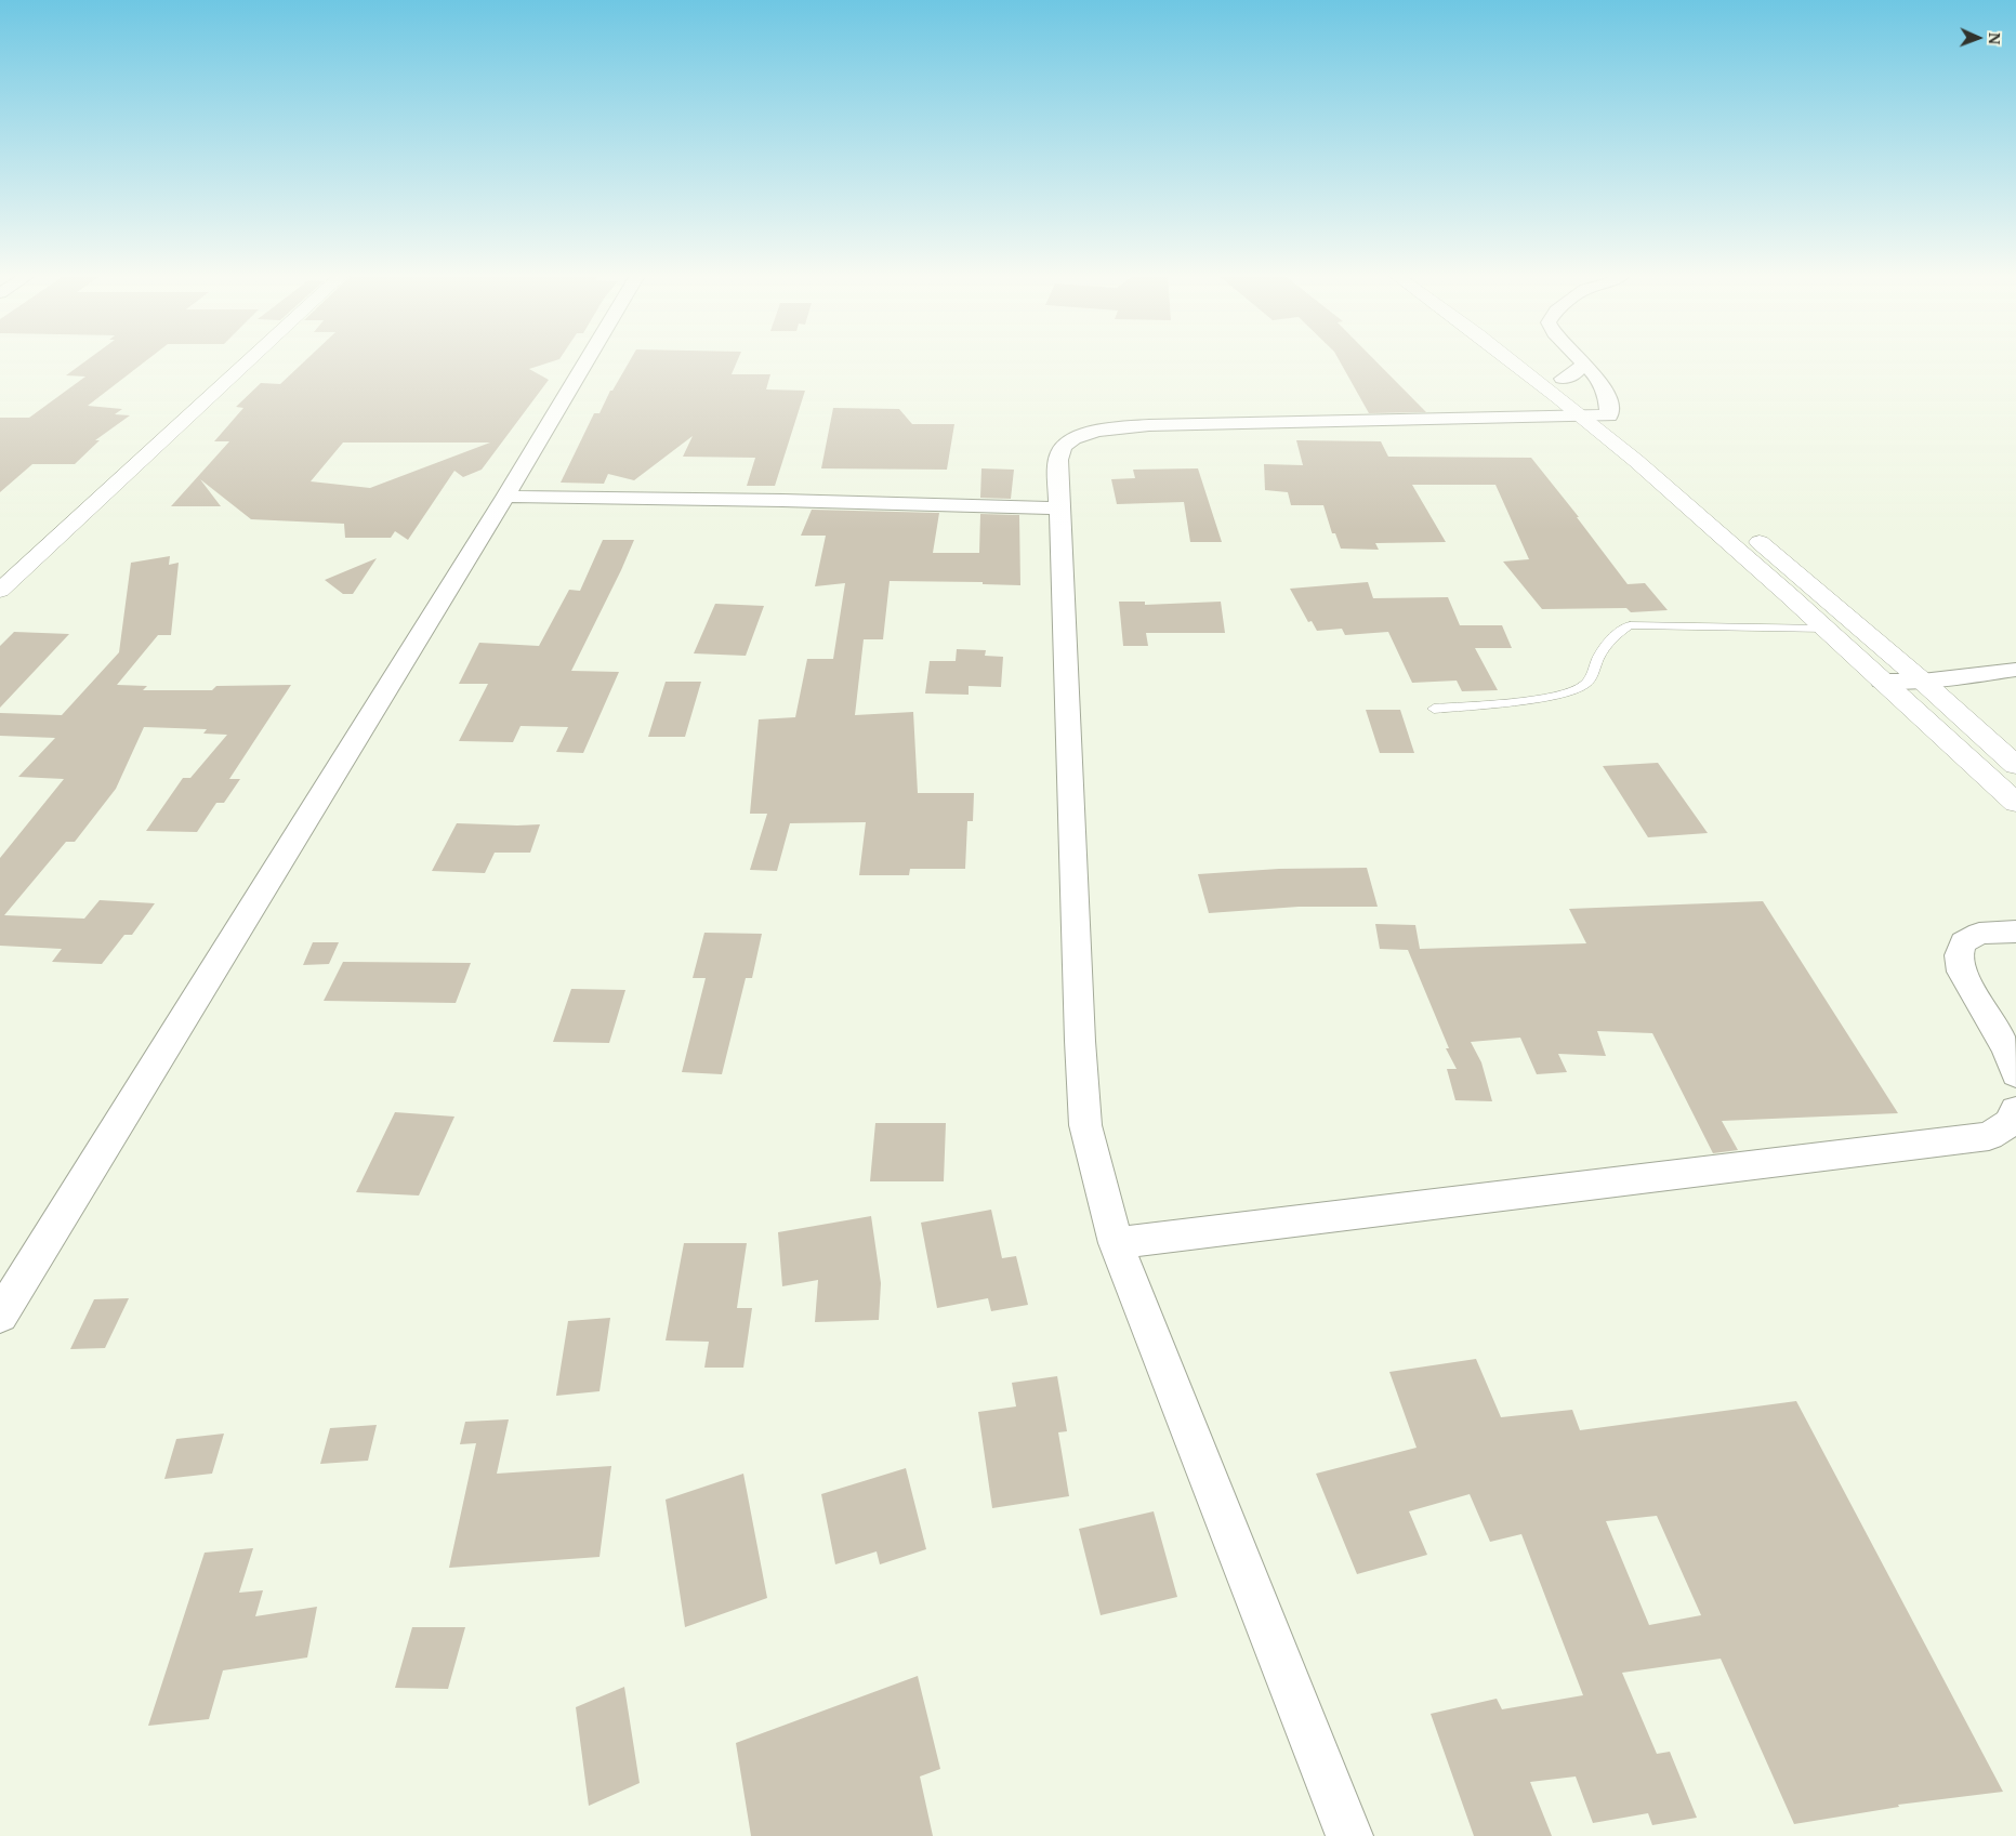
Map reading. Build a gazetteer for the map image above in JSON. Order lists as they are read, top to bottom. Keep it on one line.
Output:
{"north":"right"}
